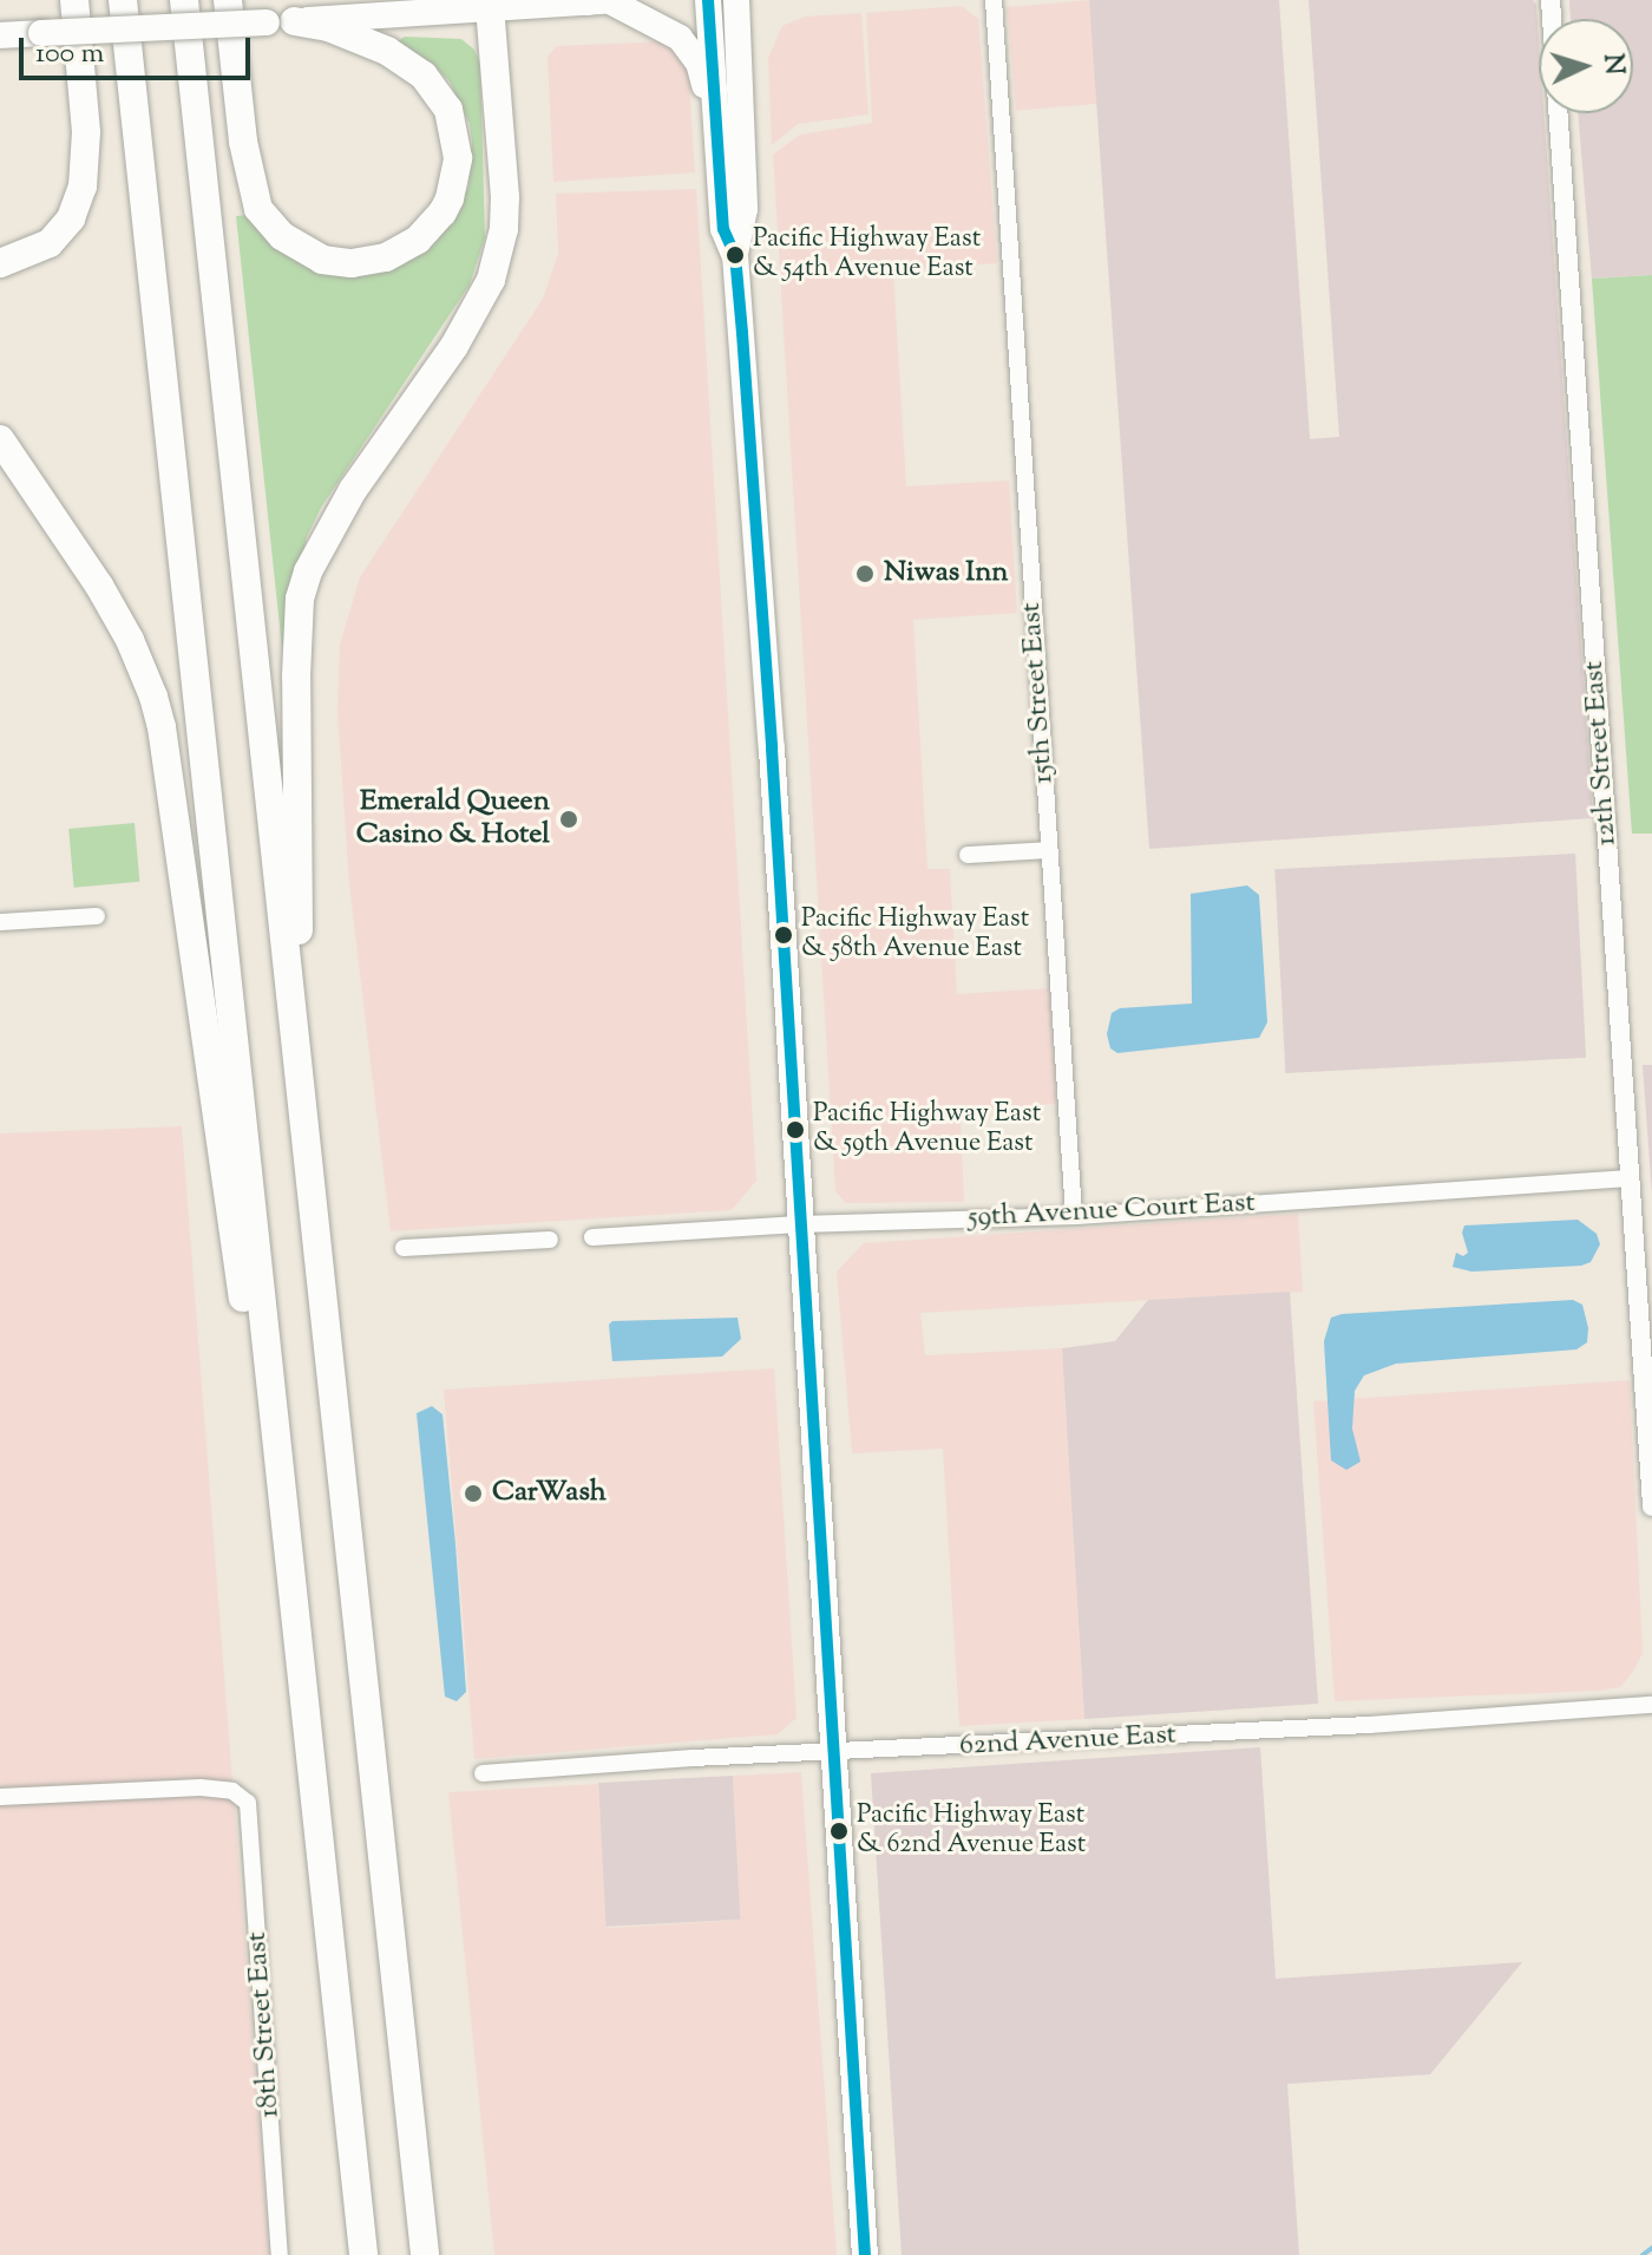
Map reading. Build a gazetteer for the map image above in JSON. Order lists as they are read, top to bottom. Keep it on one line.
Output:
{"streets":{"street":["15th Street East","12th Street East","59th Avenue Court East","62nd Avenue East","18th Street East"]},"crossings":[["15th Street East","59th Avenue Court East"],["12th Street East","59th Avenue Court East"]],"places":["Pacific Highway East & 54th Avenue East","Niwas Inn","Emerald Queen Casino & Hotel","Pacific Highway East & 58th Avenue East","Pacific Highway East & 59th Avenue East","CarWash","Pacific Highway East & 62nd Avenue East"],"scale_bar":"100 m","north":"right"}
